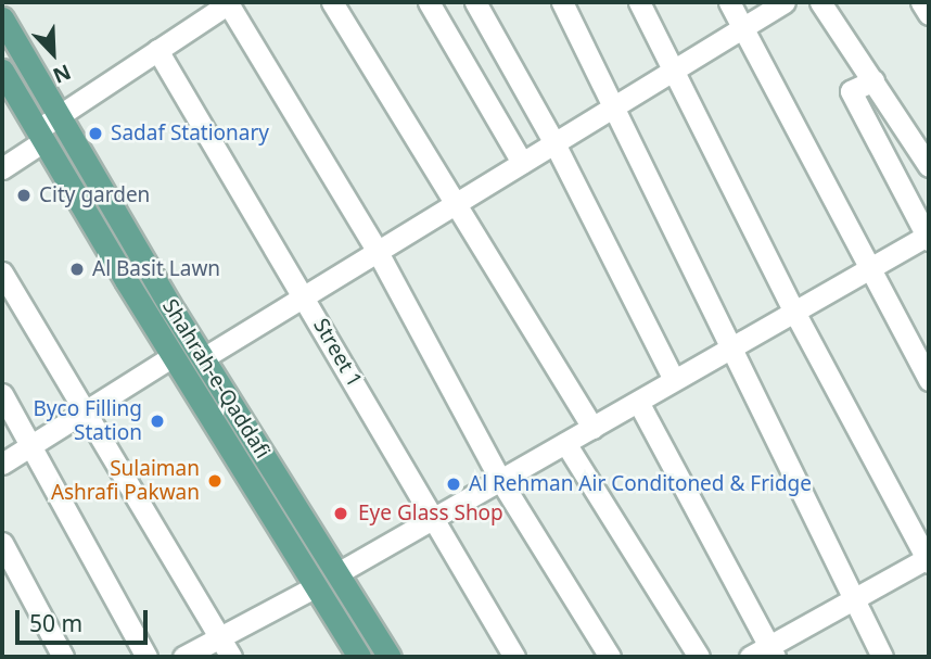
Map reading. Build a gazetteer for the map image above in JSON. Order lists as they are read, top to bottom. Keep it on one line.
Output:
{"streets":{"main road":["Shahrah-e-Qaddafi"],"street":["Street 1"]},"places":["Sadaf Stationary","City garden","Al Basit Lawn","Byco Filling Station","Sulaiman Ashrafi Pakwan","Al Rehman Air Conditoned & Fridge","Eye Glass Shop"],"scale_bar":"50 m","north":"bottom right"}
